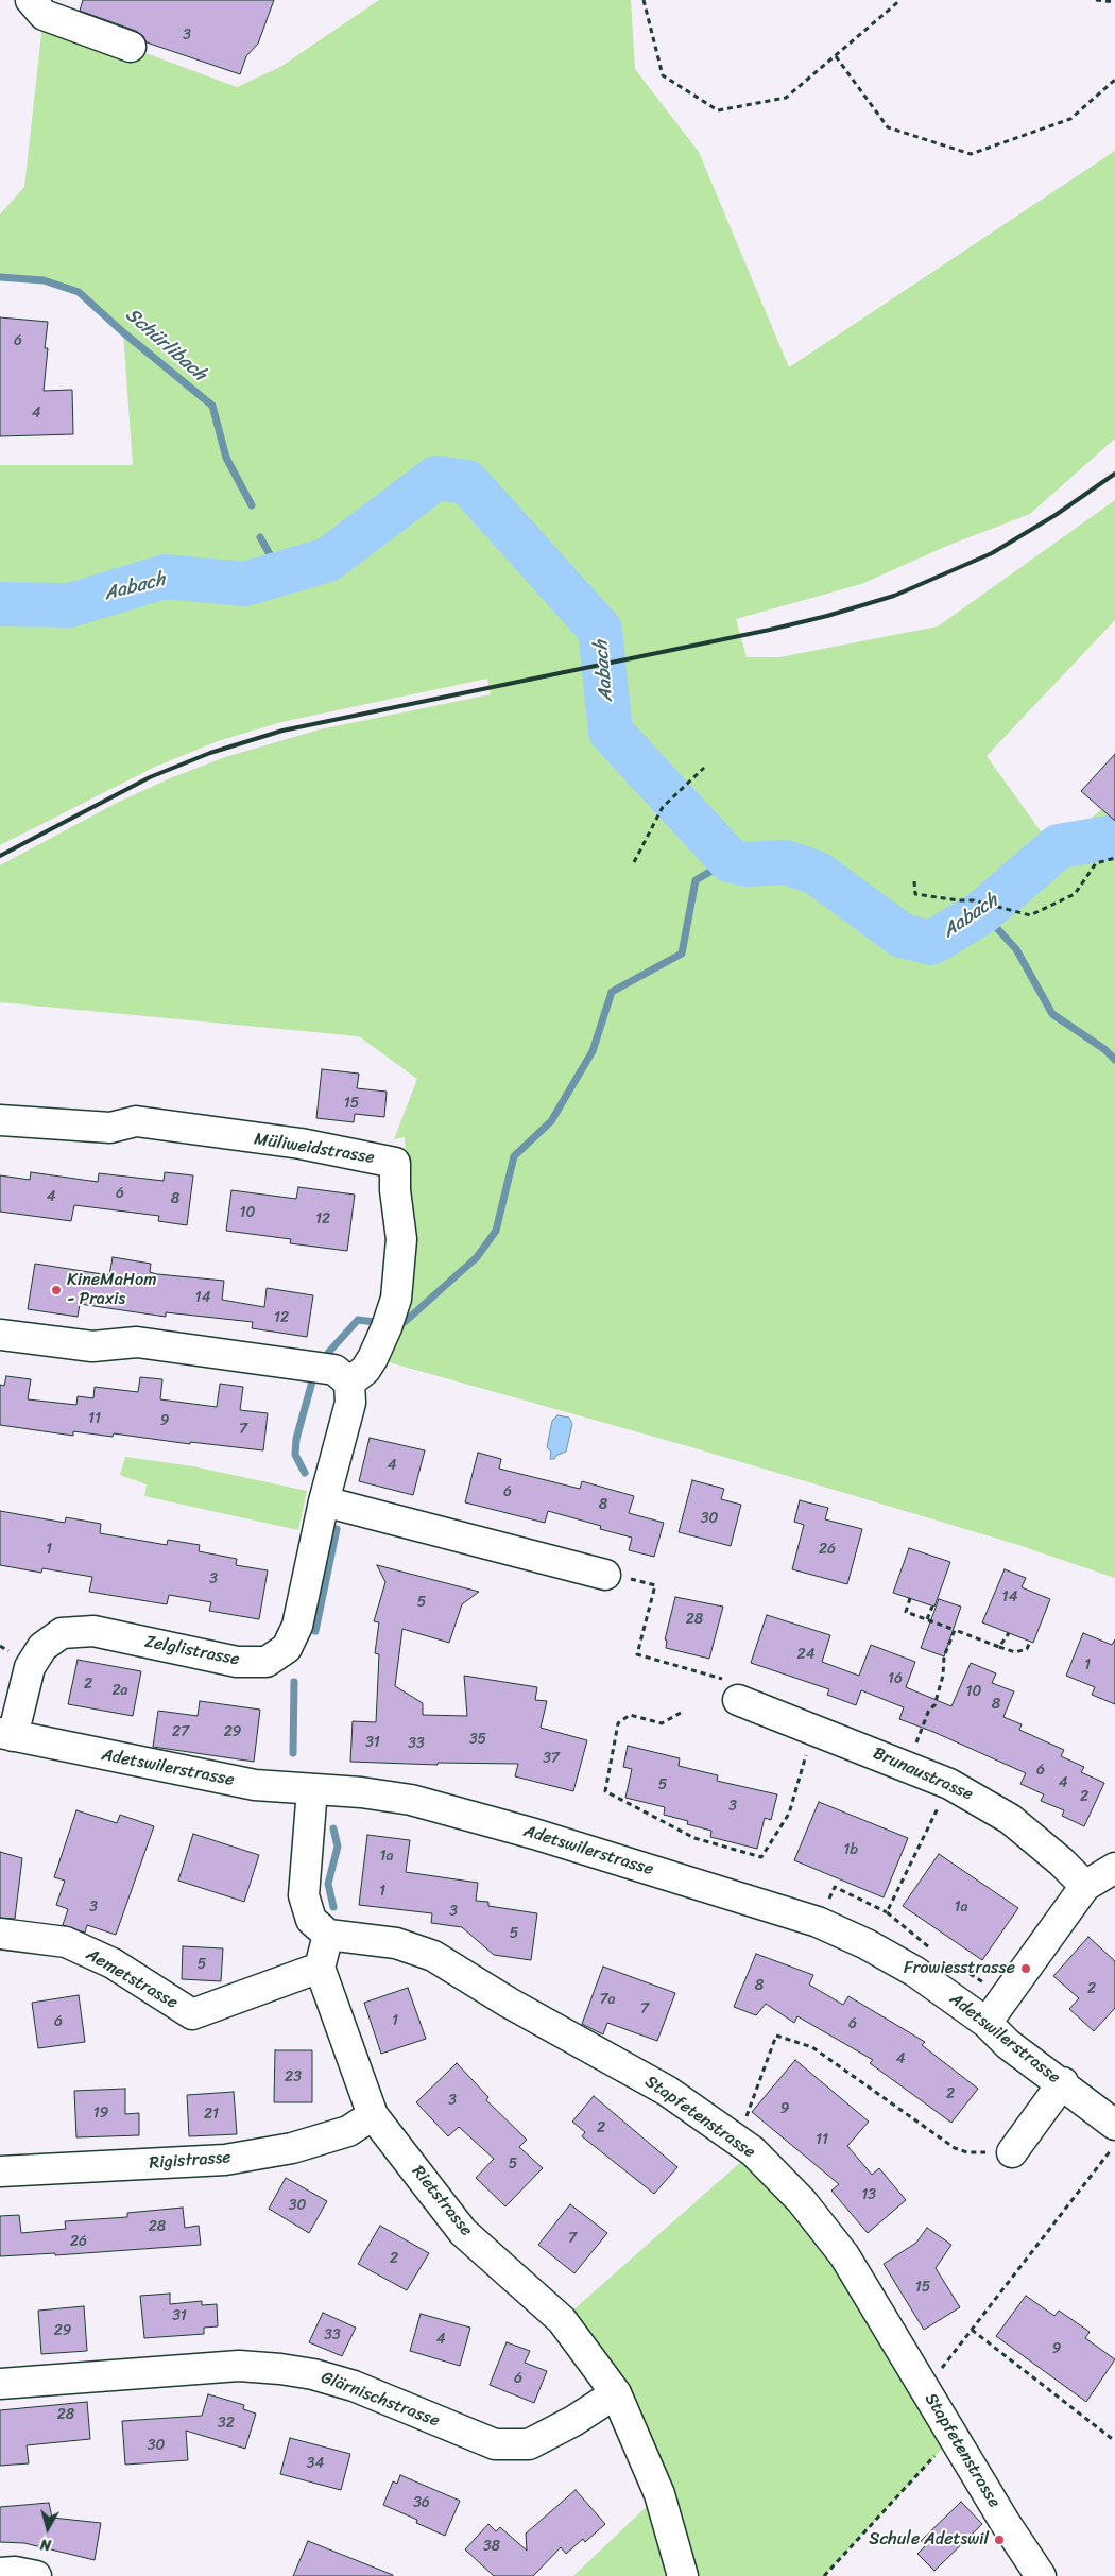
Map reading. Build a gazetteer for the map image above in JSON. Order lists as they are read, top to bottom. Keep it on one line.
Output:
{"streets":{"street":["Müliweidstrasse","Zelglistrasse","Adetswilerstrasse","Brunaustrasse","Aemetstrasse","Stapfetenstrasse","Rigistrasse","Rietstrasse","Glärnischstrasse"]},"crossings":[["Müliweidstrasse","Zelglistrasse"],["Zelglistrasse","Adetswilerstrasse"],["Aemetstrasse","Rietstrasse"],["Rigistrasse","Rietstrasse"],["Rietstrasse","Glärnischstrasse"]],"water":["Schürlibach","Aabach"],"places":["KineMaHom - Praxis","Frowiesstrasse","Schule Adetswil"],"house_numbers":["3","6","4","15","6","4","8","10","12","14","12","11","9","7","4","6","8","30","1","26","3","14","5","28","24","1","16","2","2a","10","8","27","29","35","31","33","37","6","4","5","2","3","1b","1a","1","3","1a","3","5","5","8","2","7a","7","1","6","6","4","23","2","3","9","19","21","2","11","5","13","30","28","7","26","2","15","31","29","33","4","9","6","28","32","30","34","36","38"],"north":"bottom"}
